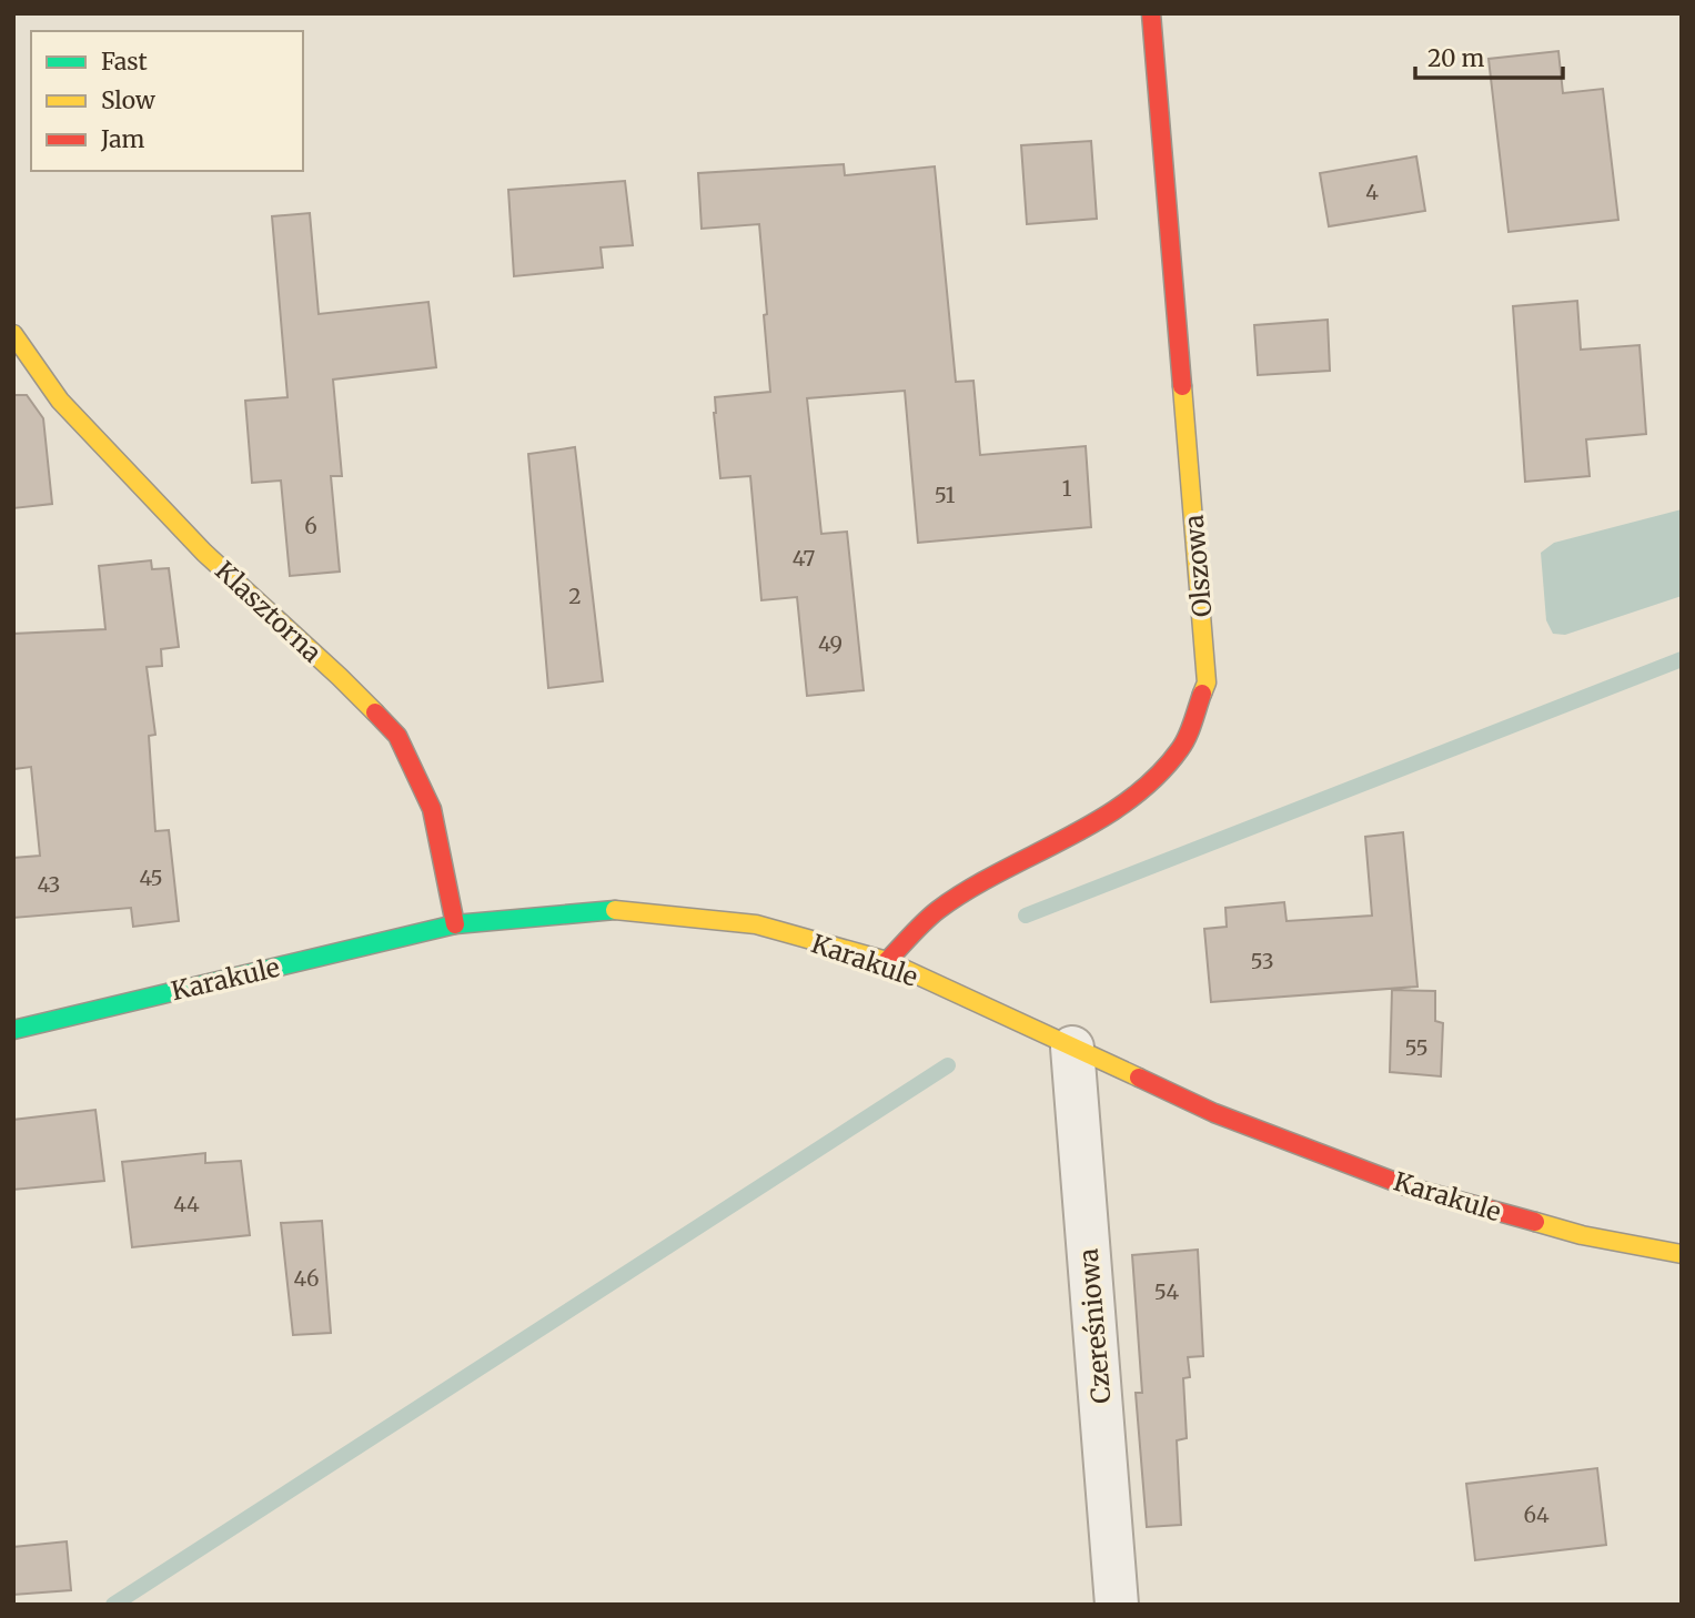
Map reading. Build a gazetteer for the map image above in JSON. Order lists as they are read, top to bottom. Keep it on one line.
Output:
{"streets":{"street":["Olszowa","Klasztorna","Karakule","Czereśniowa"]},"crossings":[["Olszowa","Karakule"],["Klasztorna","Karakule"],["Karakule","Czereśniowa"]],"house_numbers":["4","1","51","6","47","2","49","45","43","53","55","44","46","54","64"],"legend":["Fast","Slow","Jam"],"scale_bar":"20 m"}
